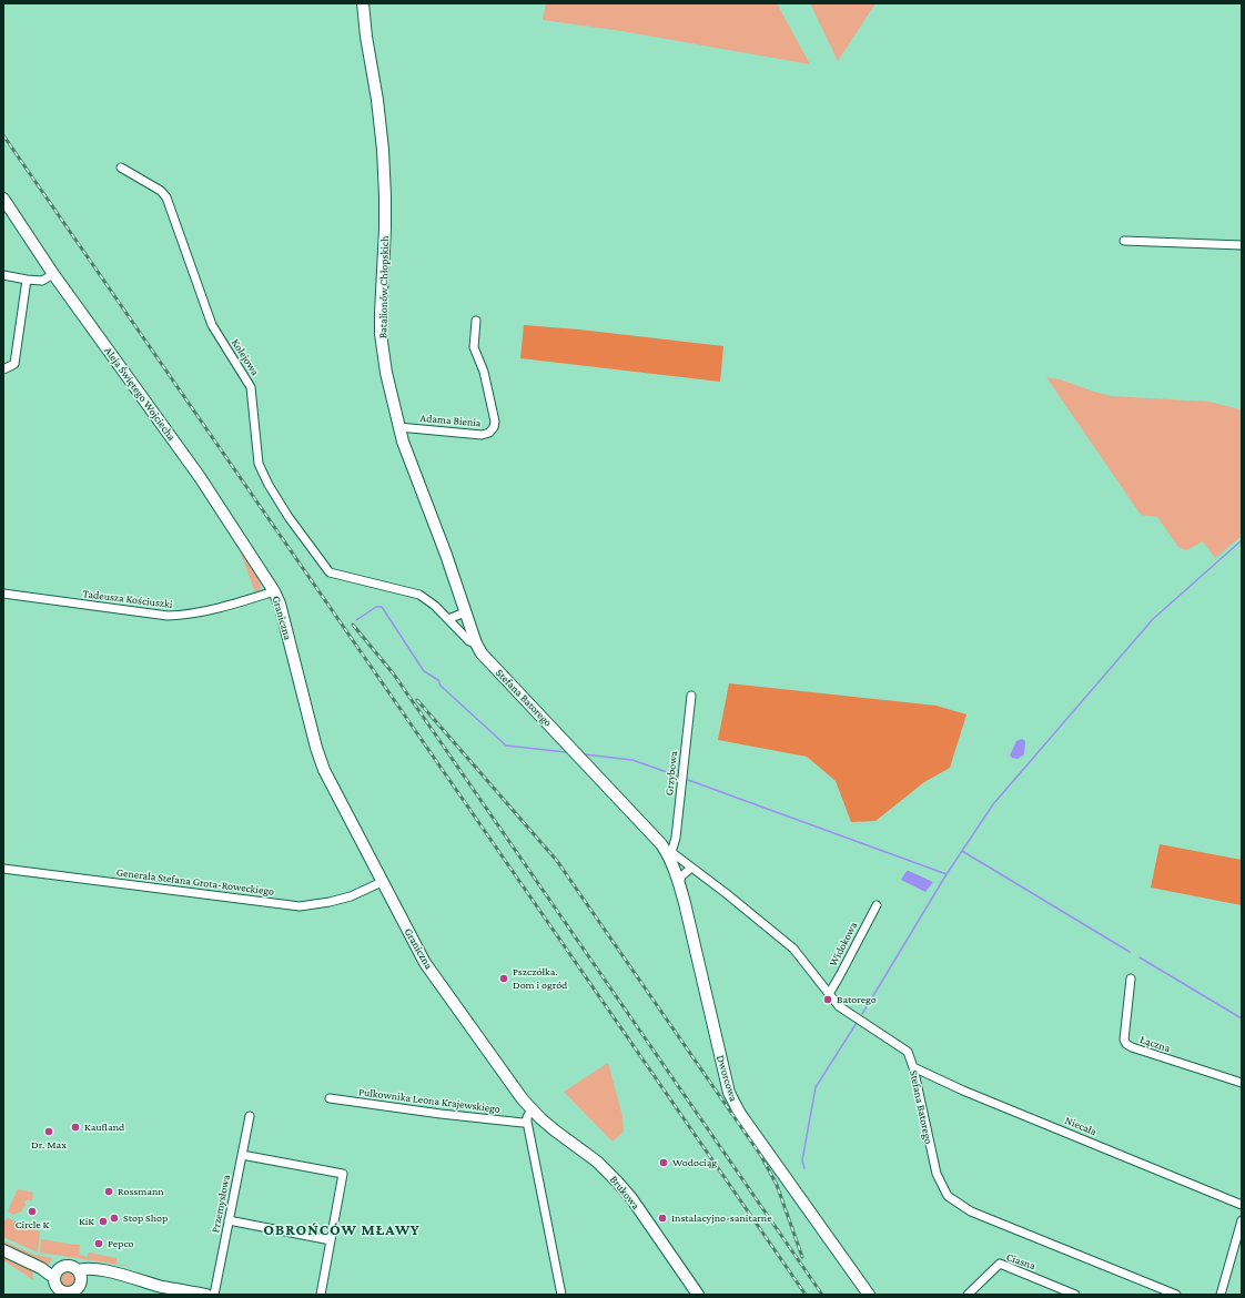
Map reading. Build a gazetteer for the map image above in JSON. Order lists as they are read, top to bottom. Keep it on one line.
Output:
{"streets":{"street":["Batalionów Chłopskich","Kolejowa","Aleja Świętego Wojciecha","Adama Bienia","Tadeusza Kościuszki","Graniczna","Stefana Batorego","Grzybowa","Generała Stefana Grota-Roweckiego","Widokowa","Łączna","Dworcowa","Pułkownika Leona Krajewskiego","Niecała","Brukowa","Przemysłowa","Ciasna"]},"crossings":[["Batalionów Chłopskich","Adama Bienia"],["Batalionów Chłopskich","Stefana Batorego"],["Kolejowa","Stefana Batorego"],["Aleja Świętego Wojciecha","Tadeusza Kościuszki"],["Aleja Świętego Wojciecha","Graniczna"],["Tadeusza Kościuszki","Graniczna"],["Graniczna","Generała Stefana Grota-Roweckiego"],["Graniczna","Brukowa"],["Stefana Batorego","Grzybowa"],["Stefana Batorego","Widokowa"],["Stefana Batorego","Dworcowa"],["Stefana Batorego","Niecała"],["Grzybowa","Dworcowa"]],"districts":["OBROŃCÓW MŁAWY"],"places":["Pszczółka. Dom i ogród","Batorego","Kaufland","Dr. Max","Wodociąg","Rossmann","Circle K","Stop Shop","Instalacyjno-sanitarne","KiK","Pepco"]}
